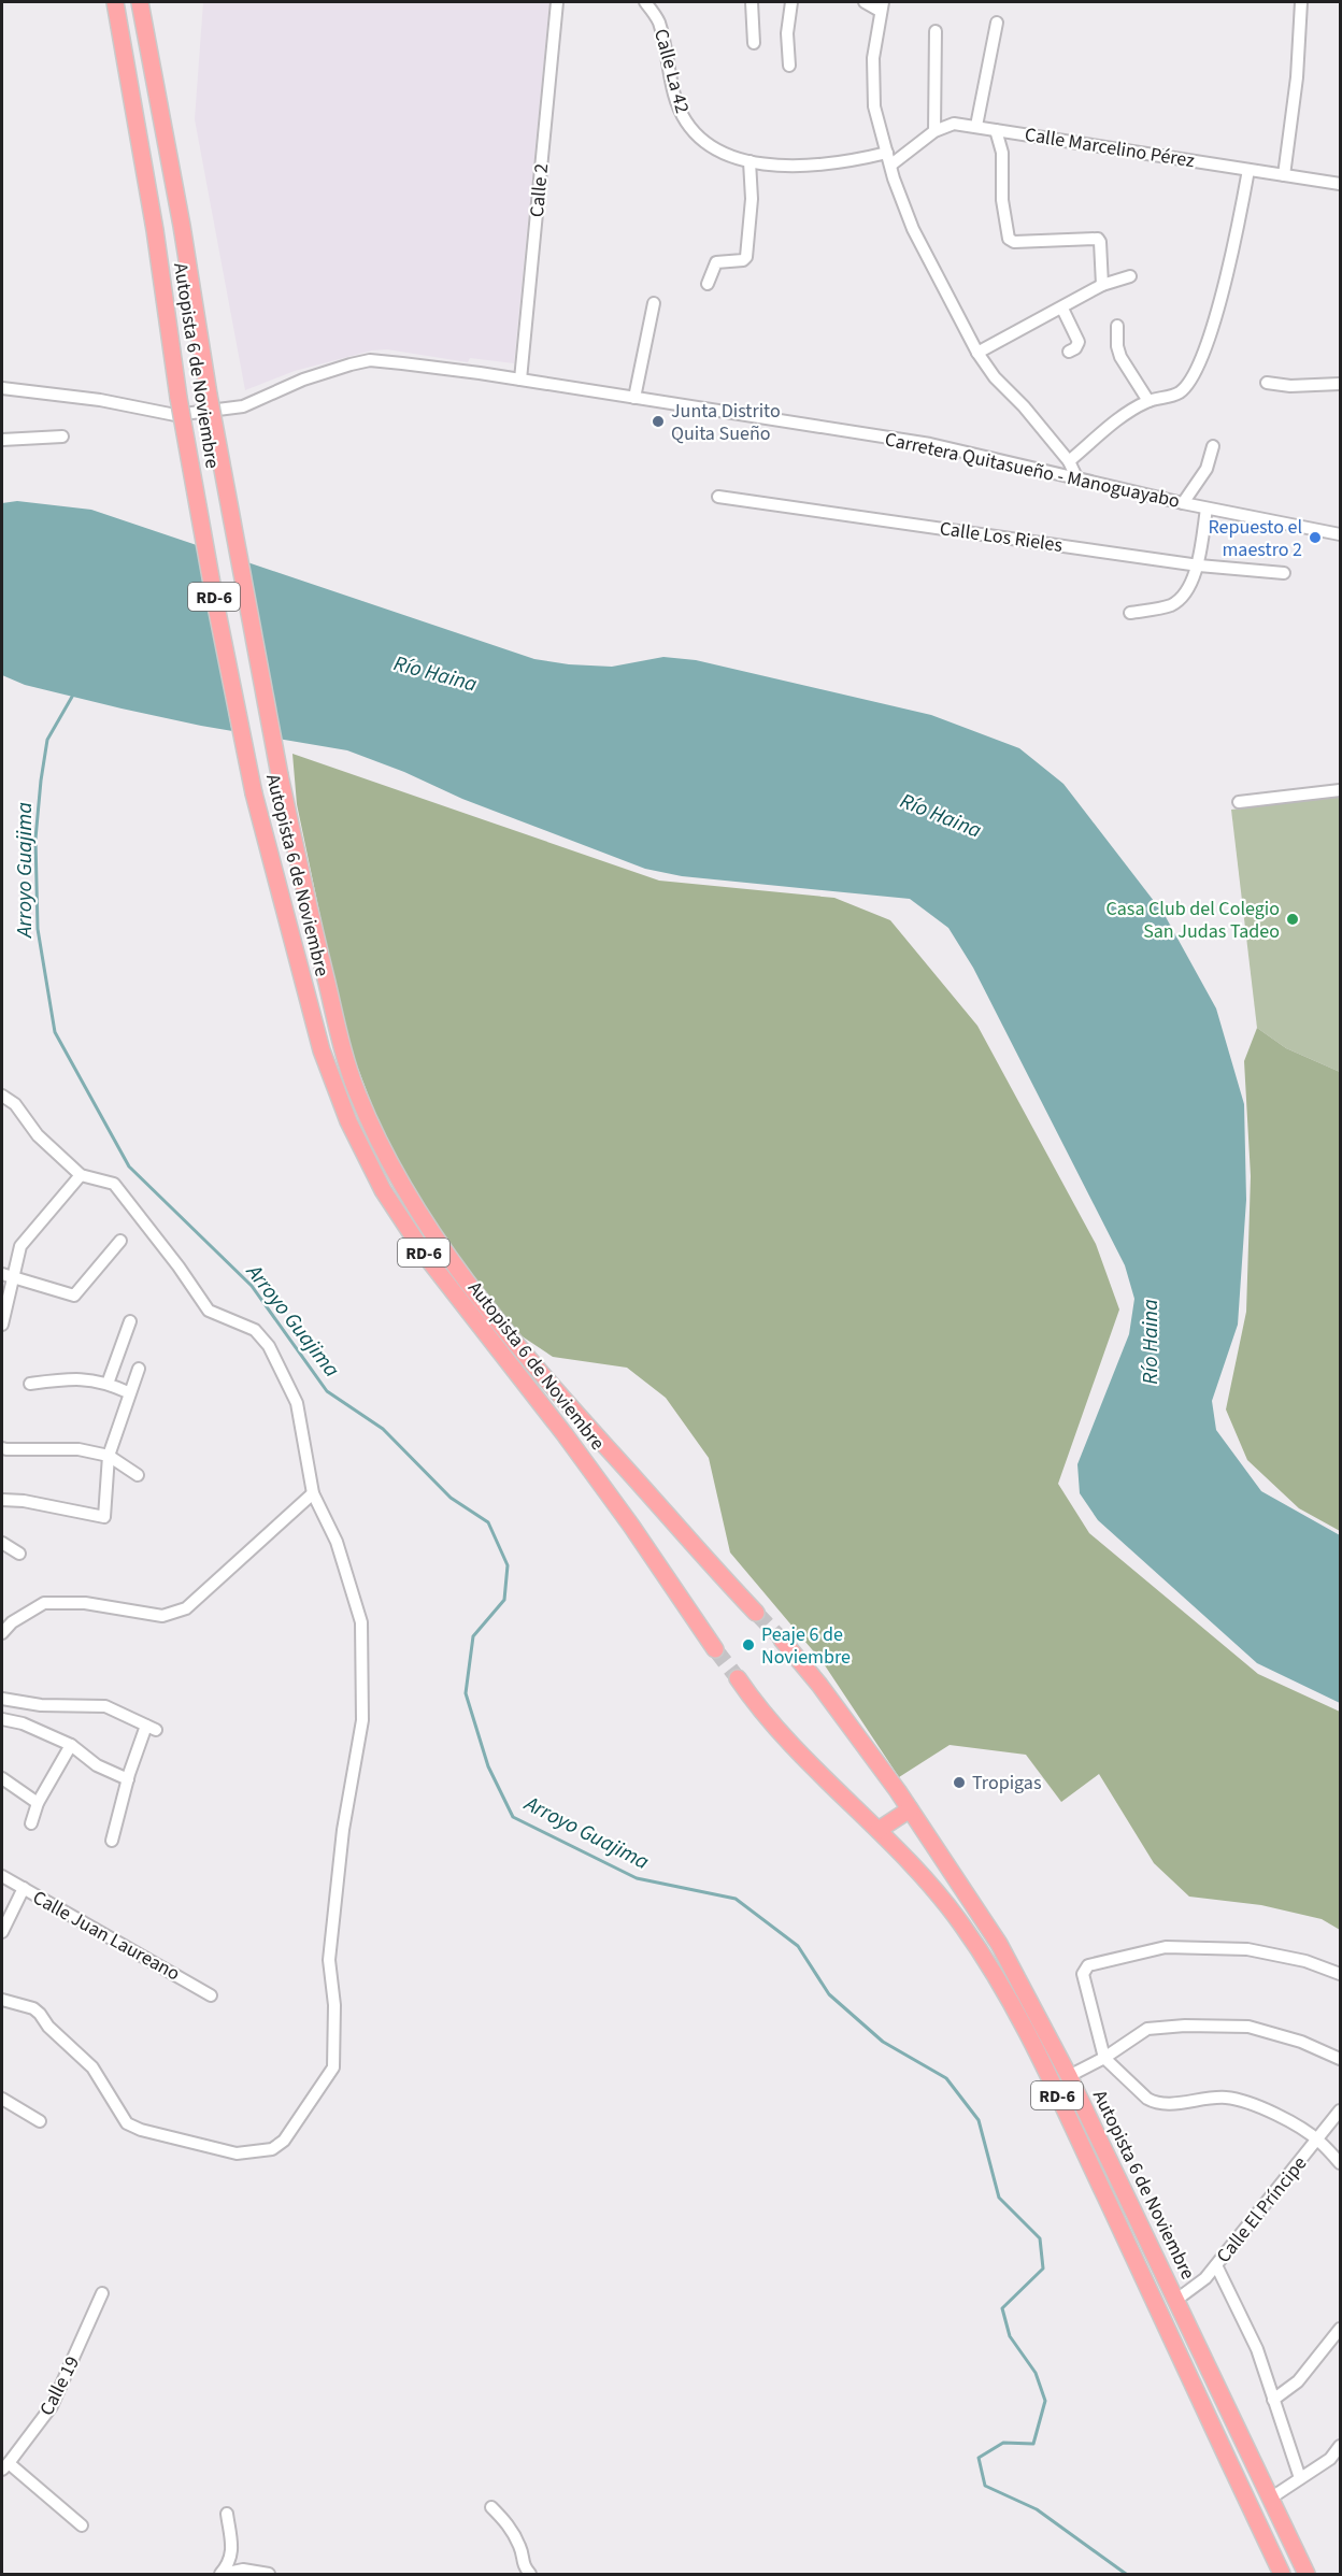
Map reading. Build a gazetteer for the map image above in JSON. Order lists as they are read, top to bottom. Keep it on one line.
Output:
{"streets":{"highway":["Autopista 6 de Noviembre","RD-6"],"street":["Calle La 42","Calle Marcelino Pérez","Calle 2","Carretera Quitasueño - Manoguayabo","Calle Los Rieles","Calle Juan Laureano","Calle El Príncipe","Calle 19"]},"crossings":[["Calle La 42","Calle Marcelino Pérez"],["Calle 2","Carretera Quitasueño - Manoguayabo"],["Autopista 6 de Noviembre","Calle El Príncipe"]],"water":["Río Haina","Arroyo Guajima"],"places":["Junta Distrito Quita Sueño","Repuesto el maestro 2","Casa Club del Colegio San Judas Tadeo","Peaje 6 de Noviembre","Tropigas"]}
